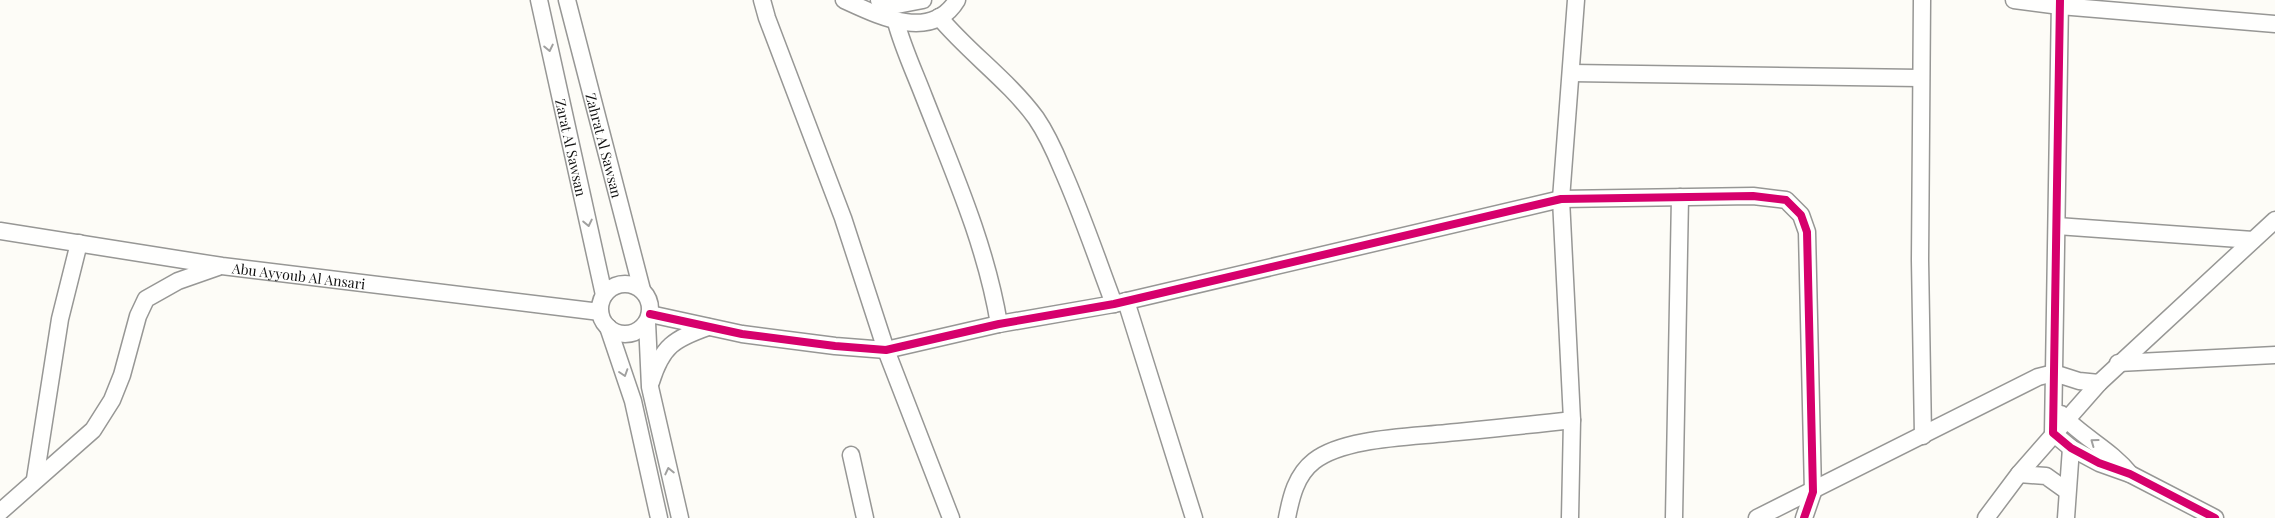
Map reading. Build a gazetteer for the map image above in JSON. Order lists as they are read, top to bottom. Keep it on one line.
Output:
{"streets":{"street":["Zahrat Al Sawsan","Zarat Al Sawsan","Abu Ayyoub Al Ansari"]},"crossings":[["Zahrat Al Sawsan","Zarat Al Sawsan"],["Zahrat Al Sawsan","Abu Ayyoub Al Ansari"],["Zarat Al Sawsan","Abu Ayyoub Al Ansari"]],"one_way":["Zarat Al Sawsan"]}
